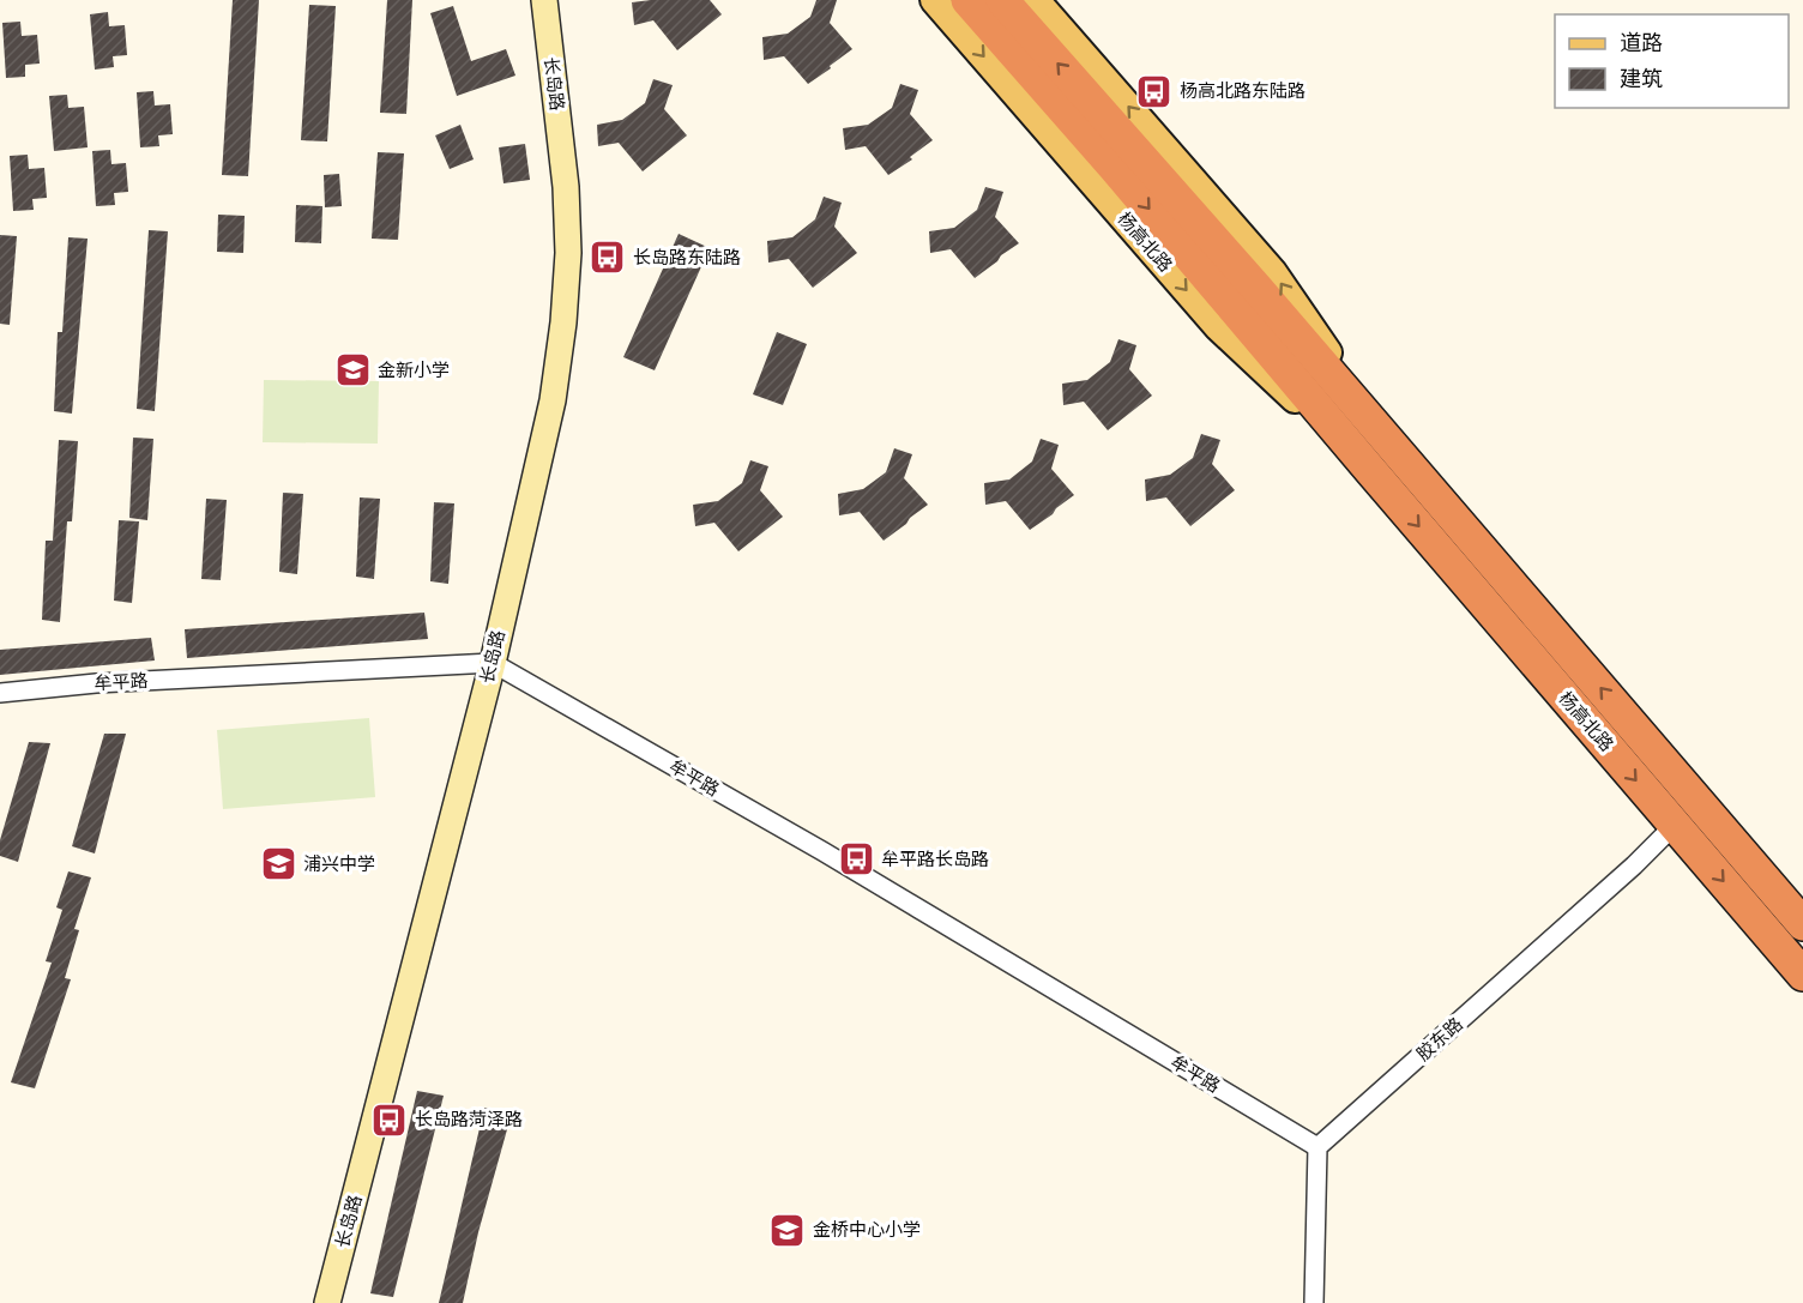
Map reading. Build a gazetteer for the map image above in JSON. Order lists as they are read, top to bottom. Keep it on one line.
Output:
{"streets":{"highway":["杨高北路"],"street":["长岛路","牟平路","胶东路"]},"crossings":[["长岛路","牟平路"],["杨高北路","胶东路"],["牟平路","胶东路"]],"places":{"bus stop":["杨高北路东陆路","长岛路东陆路","牟平路长岛路","长岛路菏泽路"],"school or university":["金新小学","浦兴中学","金桥中心小学"]},"legend":["道路","建筑"]}
